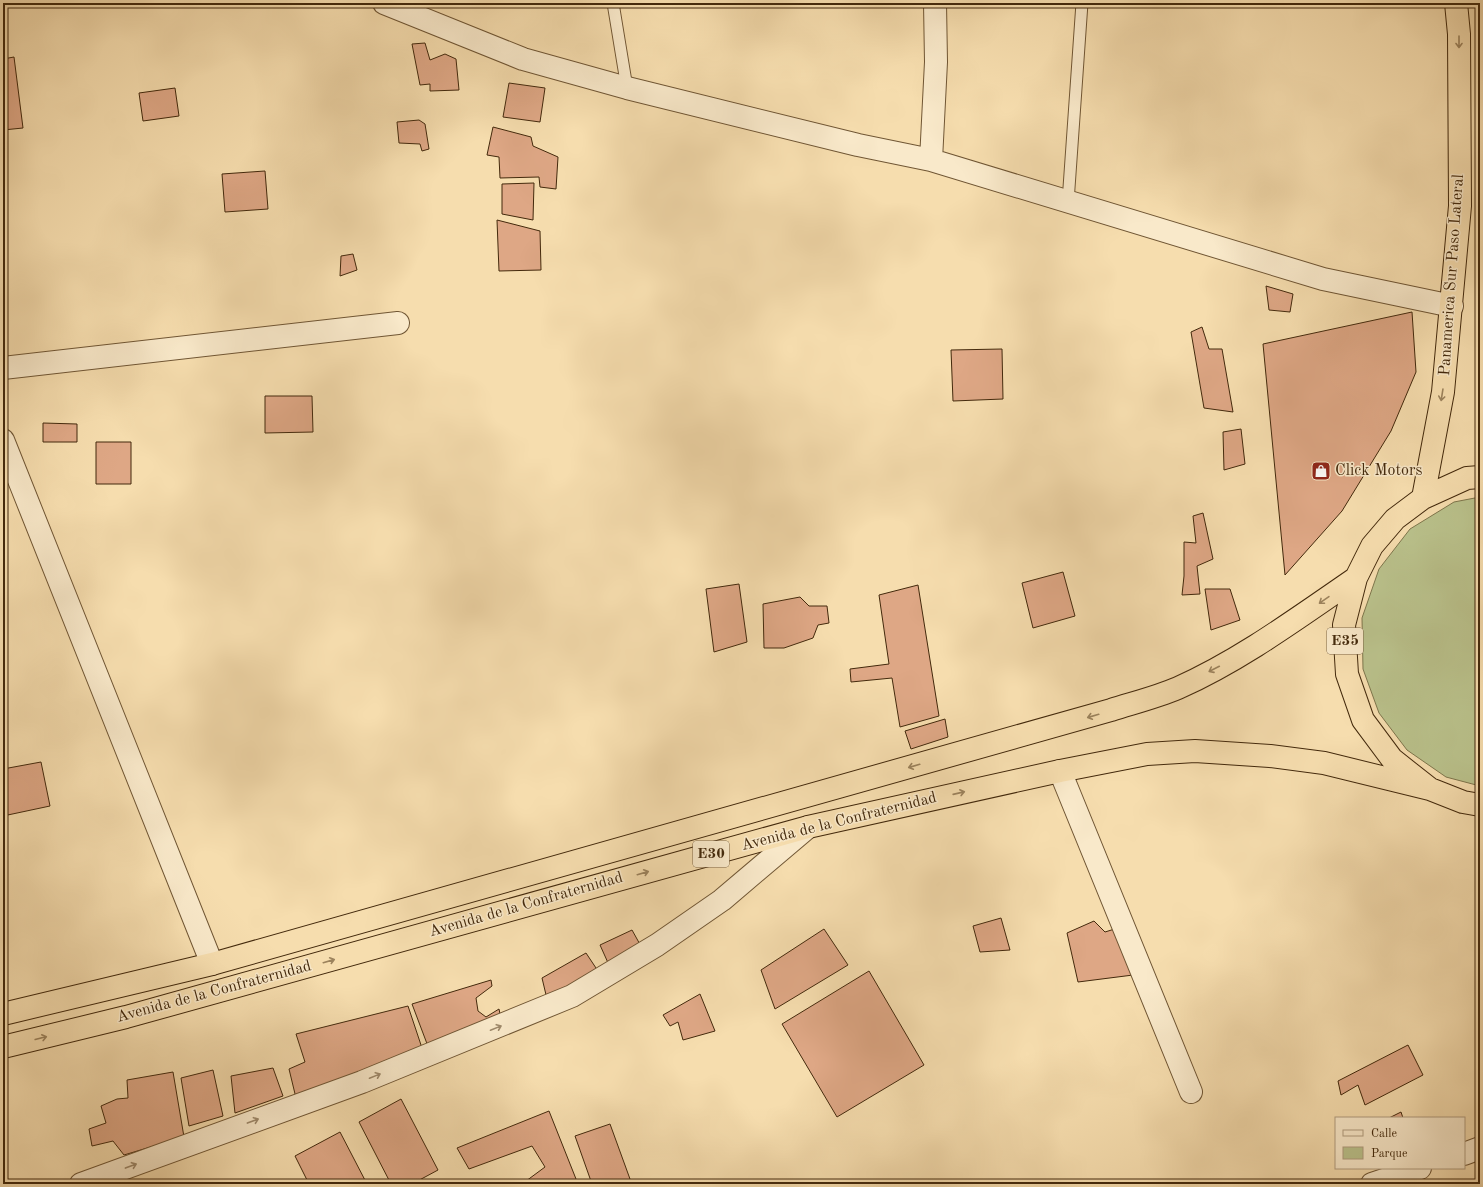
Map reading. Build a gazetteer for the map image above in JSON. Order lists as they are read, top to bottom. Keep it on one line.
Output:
{"streets":{"highway":["Panamerica Sur Paso Lateral","E35","Avenida de la Confraternidad","E30"]},"crossings":[["Panamerica Sur Paso Lateral","E35"],["E35","Avenida de la Confraternidad"]],"one_way":["Panamerica Sur Paso Lateral"],"places":{"shop":["Click Motors"]},"legend":["Calle","Parque"]}
